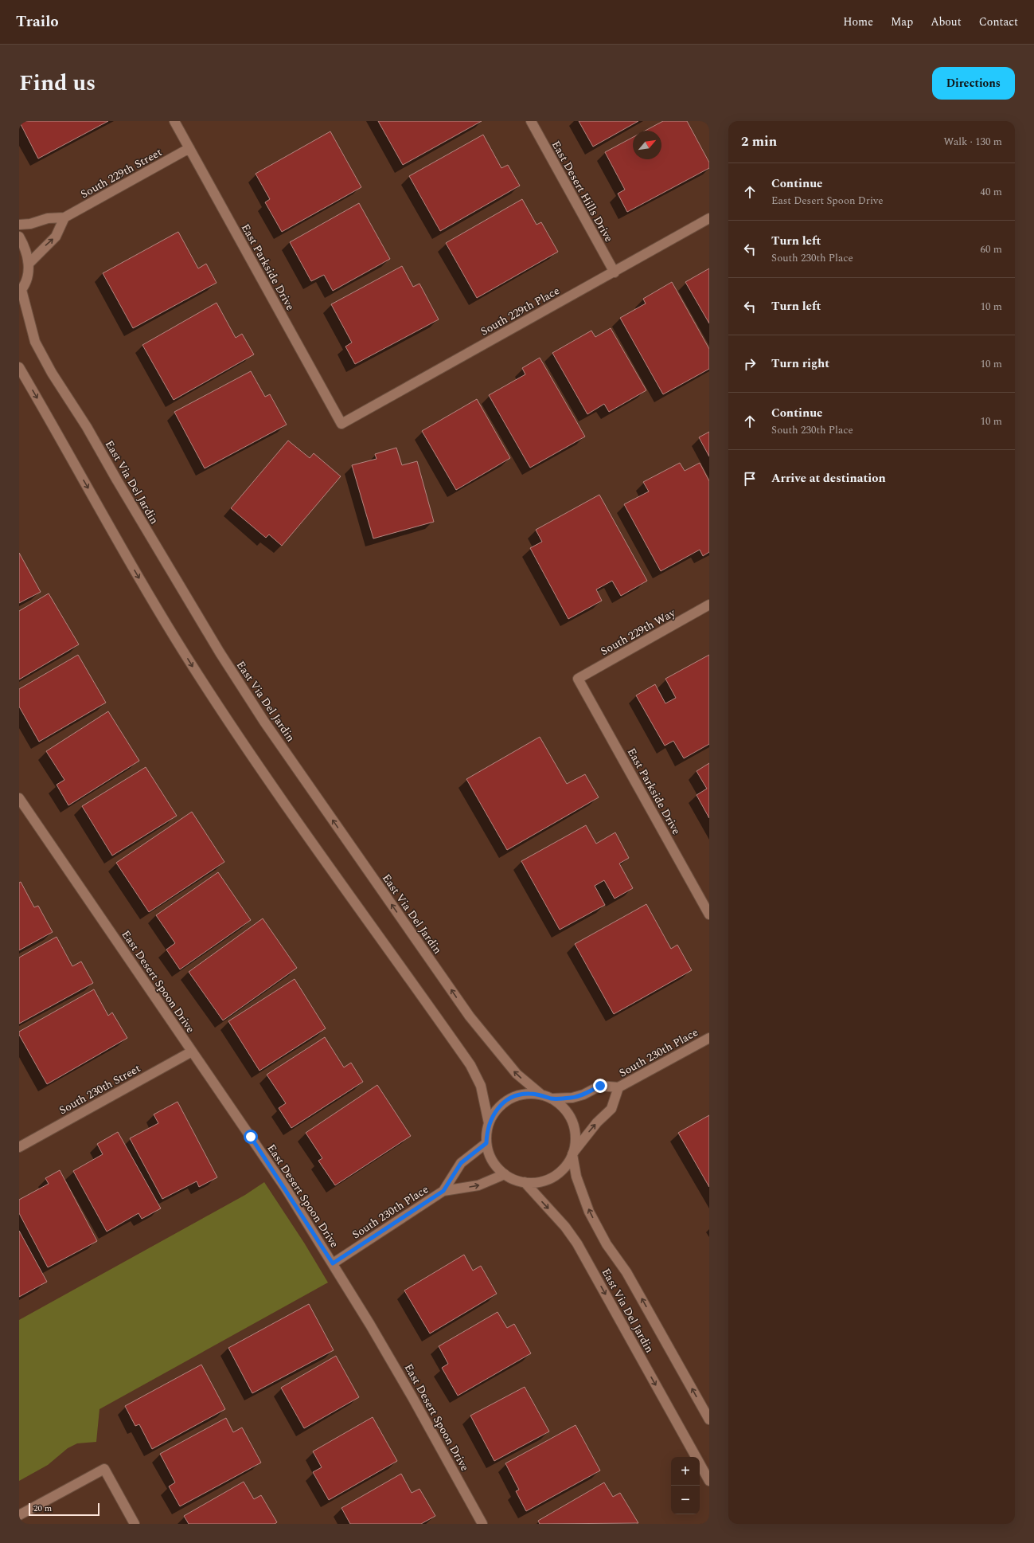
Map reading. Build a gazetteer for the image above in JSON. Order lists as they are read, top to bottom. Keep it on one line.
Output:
{"streets":{"street":["South 229th Street","East Desert Hills Drive","East Parkside Drive","South 229th Place","East Via Del Jardin","South 229th Way","East Desert Spoon Drive","South 230th Place","South 230th Street"]},"crossings":[["South 229th Street","East Parkside Drive"],["East Desert Hills Drive","South 229th Place"],["East Parkside Drive","South 229th Place"],["East Parkside Drive","South 229th Way"],["East Via Del Jardin","South 230th Place"],["East Desert Spoon Drive","South 230th Place"],["East Desert Spoon Drive","South 230th Street"]],"scale_bar":"20 m","north":"top right","page":{"header":"Trailo","nav":["Home","Map","About","Contact"],"title":"Find us","buttons":"Directions","heading":["2 min","Walk · 130 m"],"list":[["Continue","East Desert Spoon Drive","40 m"],["Turn left","South 230th Place","60 m"],["Turn left","10 m"],["Turn right","10 m"],["Continue","South 230th Place","10 m"],"Arrive at destination"],"map_buttons":["+","−"],"scale":"20 m"}}
